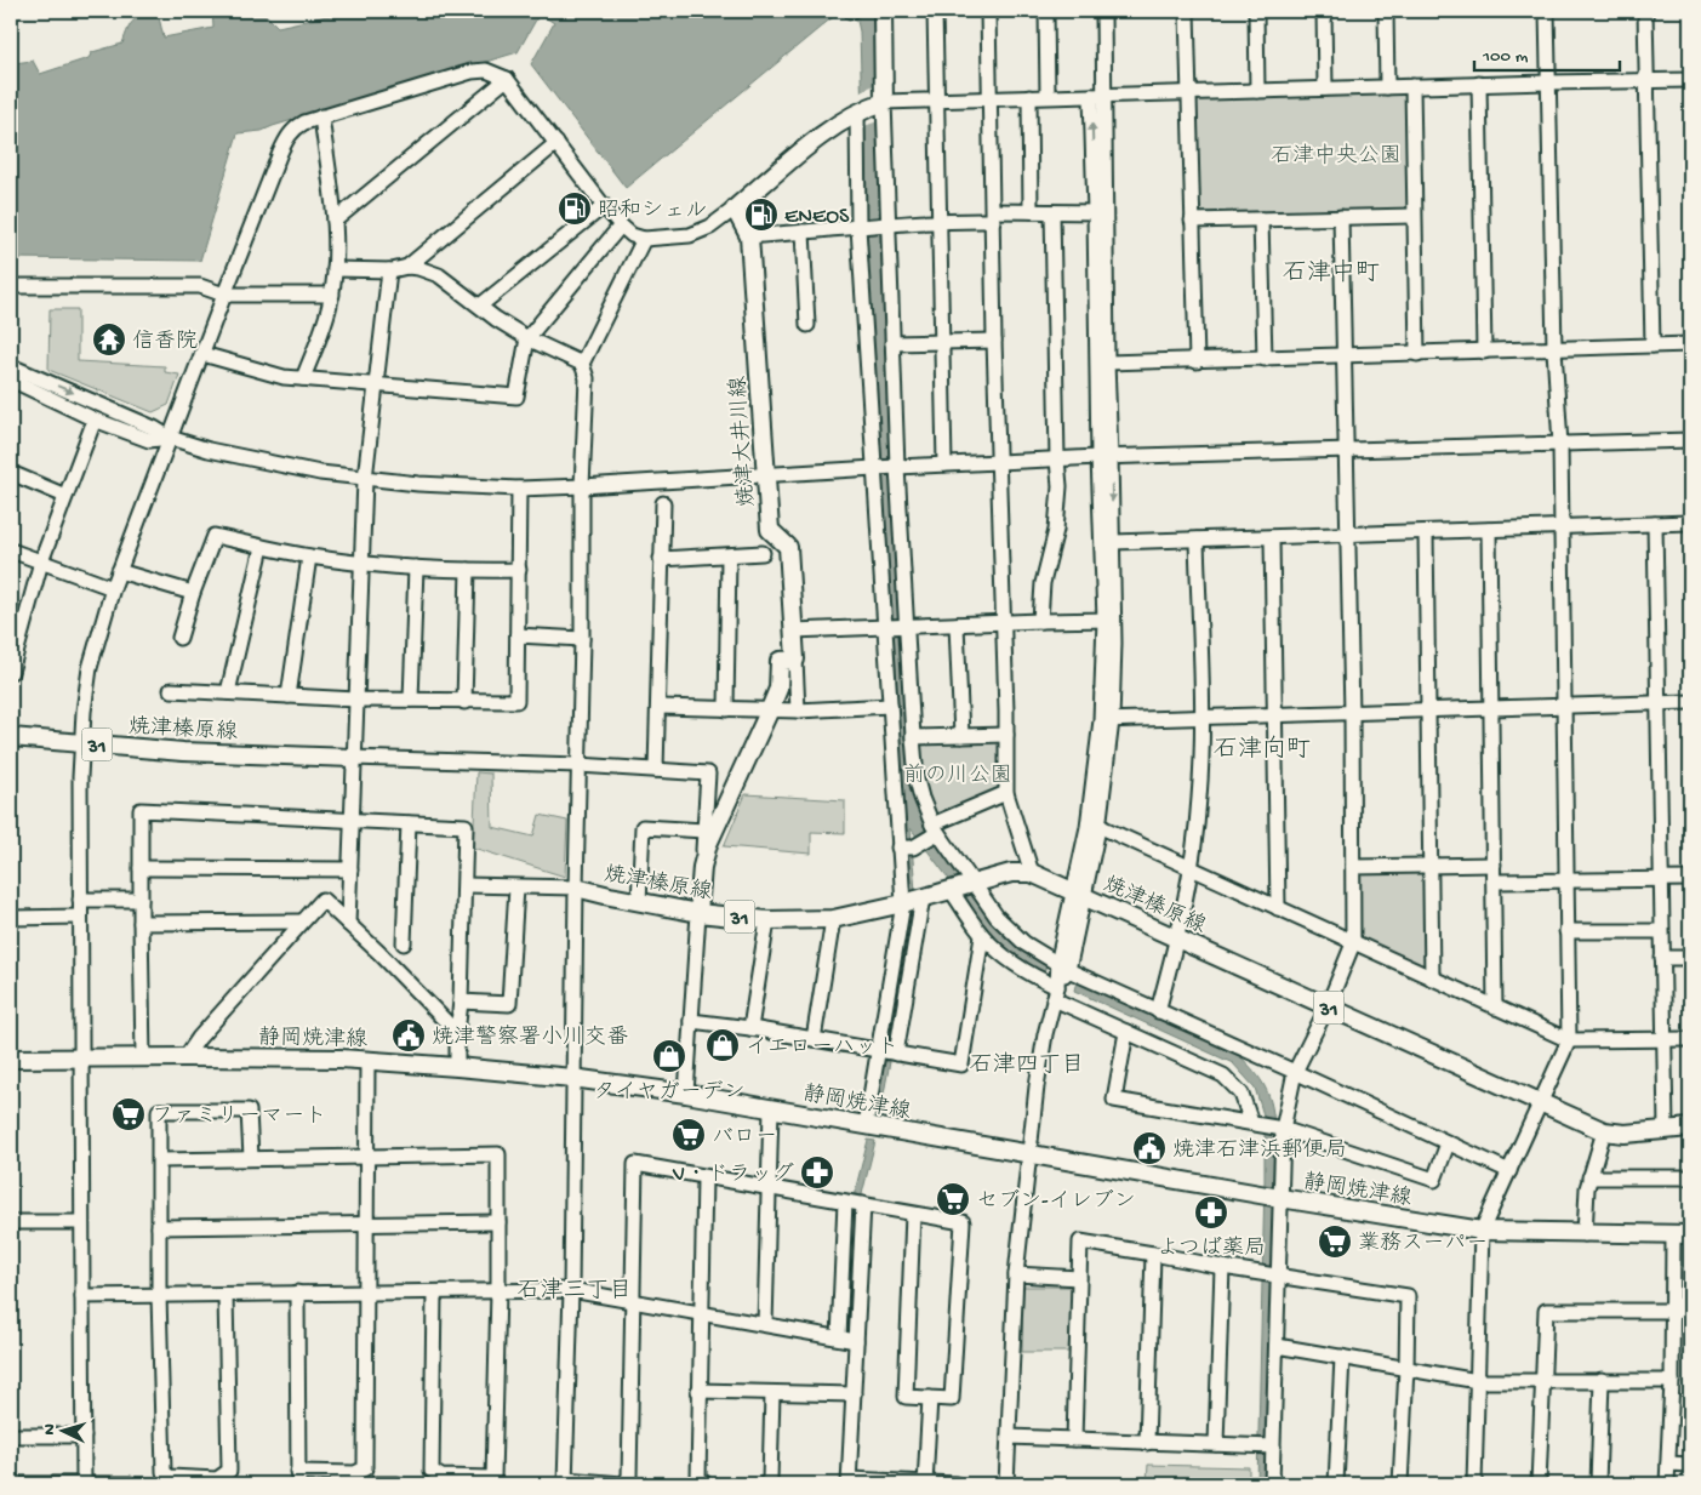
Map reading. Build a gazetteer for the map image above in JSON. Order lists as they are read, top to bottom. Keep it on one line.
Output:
{"streets":{"main road":["焼津大井川線","焼津榛原線","31","静岡焼津線"]},"districts":["石津中町","石津向町","石津四丁目","石津三丁目"],"parks":["石津中央公園","前の川公園"],"places":{"fuel station":["昭和シェル","ENEOS"],"temple":["信香院"],"public building":["焼津警察署小川交番","焼津石津浜郵便局"],"shop":["イエローハット","タイヤガーデン"],"supermarket":["ファミリーマート","バロー","セブン-イレブン","業務スーパー"],"pharmacy":["V・ドラッグ","よつば薬局"]},"scale_bar":"100 m","north":"left"}
